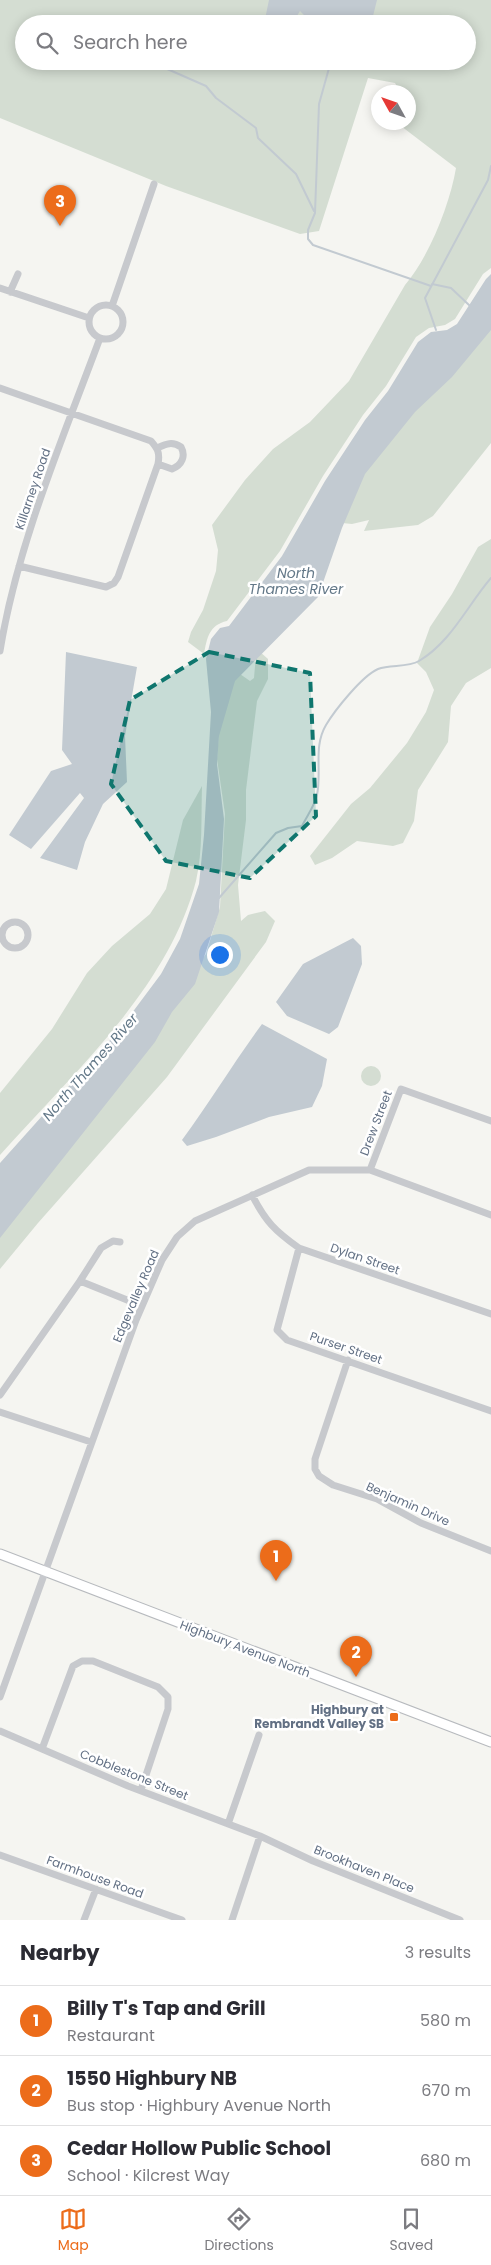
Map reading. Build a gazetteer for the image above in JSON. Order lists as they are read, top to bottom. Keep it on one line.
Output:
{"streets":{"main road":["Highbury Avenue North"],"street":["Killarney Road","Drew Street","Dylan Street","Edgevalley Road","Purser Street","Benjamin Drive","Cobblestone Street","Brookhaven Place","Farmhouse Road"]},"crossings":[["Drew Street","Edgevalley Road"],["Dylan Street","Edgevalley Road"],["Dylan Street","Purser Street"],["Edgevalley Road","Highbury Avenue North"],["Purser Street","Benjamin Drive"],["Cobblestone Street","Brookhaven Place"]],"water":["North Thames River"],"places":{"transit":["Highbury at Rembrandt Valley SB"]},"north":"top left","page":{"search":"Search here","pins":["3","1","2"],"heading":["Nearby","3 results"],"list":[{"mark":"1","name":"Billy T's Tap and Grill","note":"Restaurant","value":"580 m"},{"mark":"2","name":"1550 Highbury NB","note":"Bus stop · Highbury Avenue North","value":"670 m"},{"mark":"3","name":"Cedar Hollow Public School","note":"School · Kilcrest Way","value":"680 m"}],"nav":["Map","Directions","Saved"]}}
